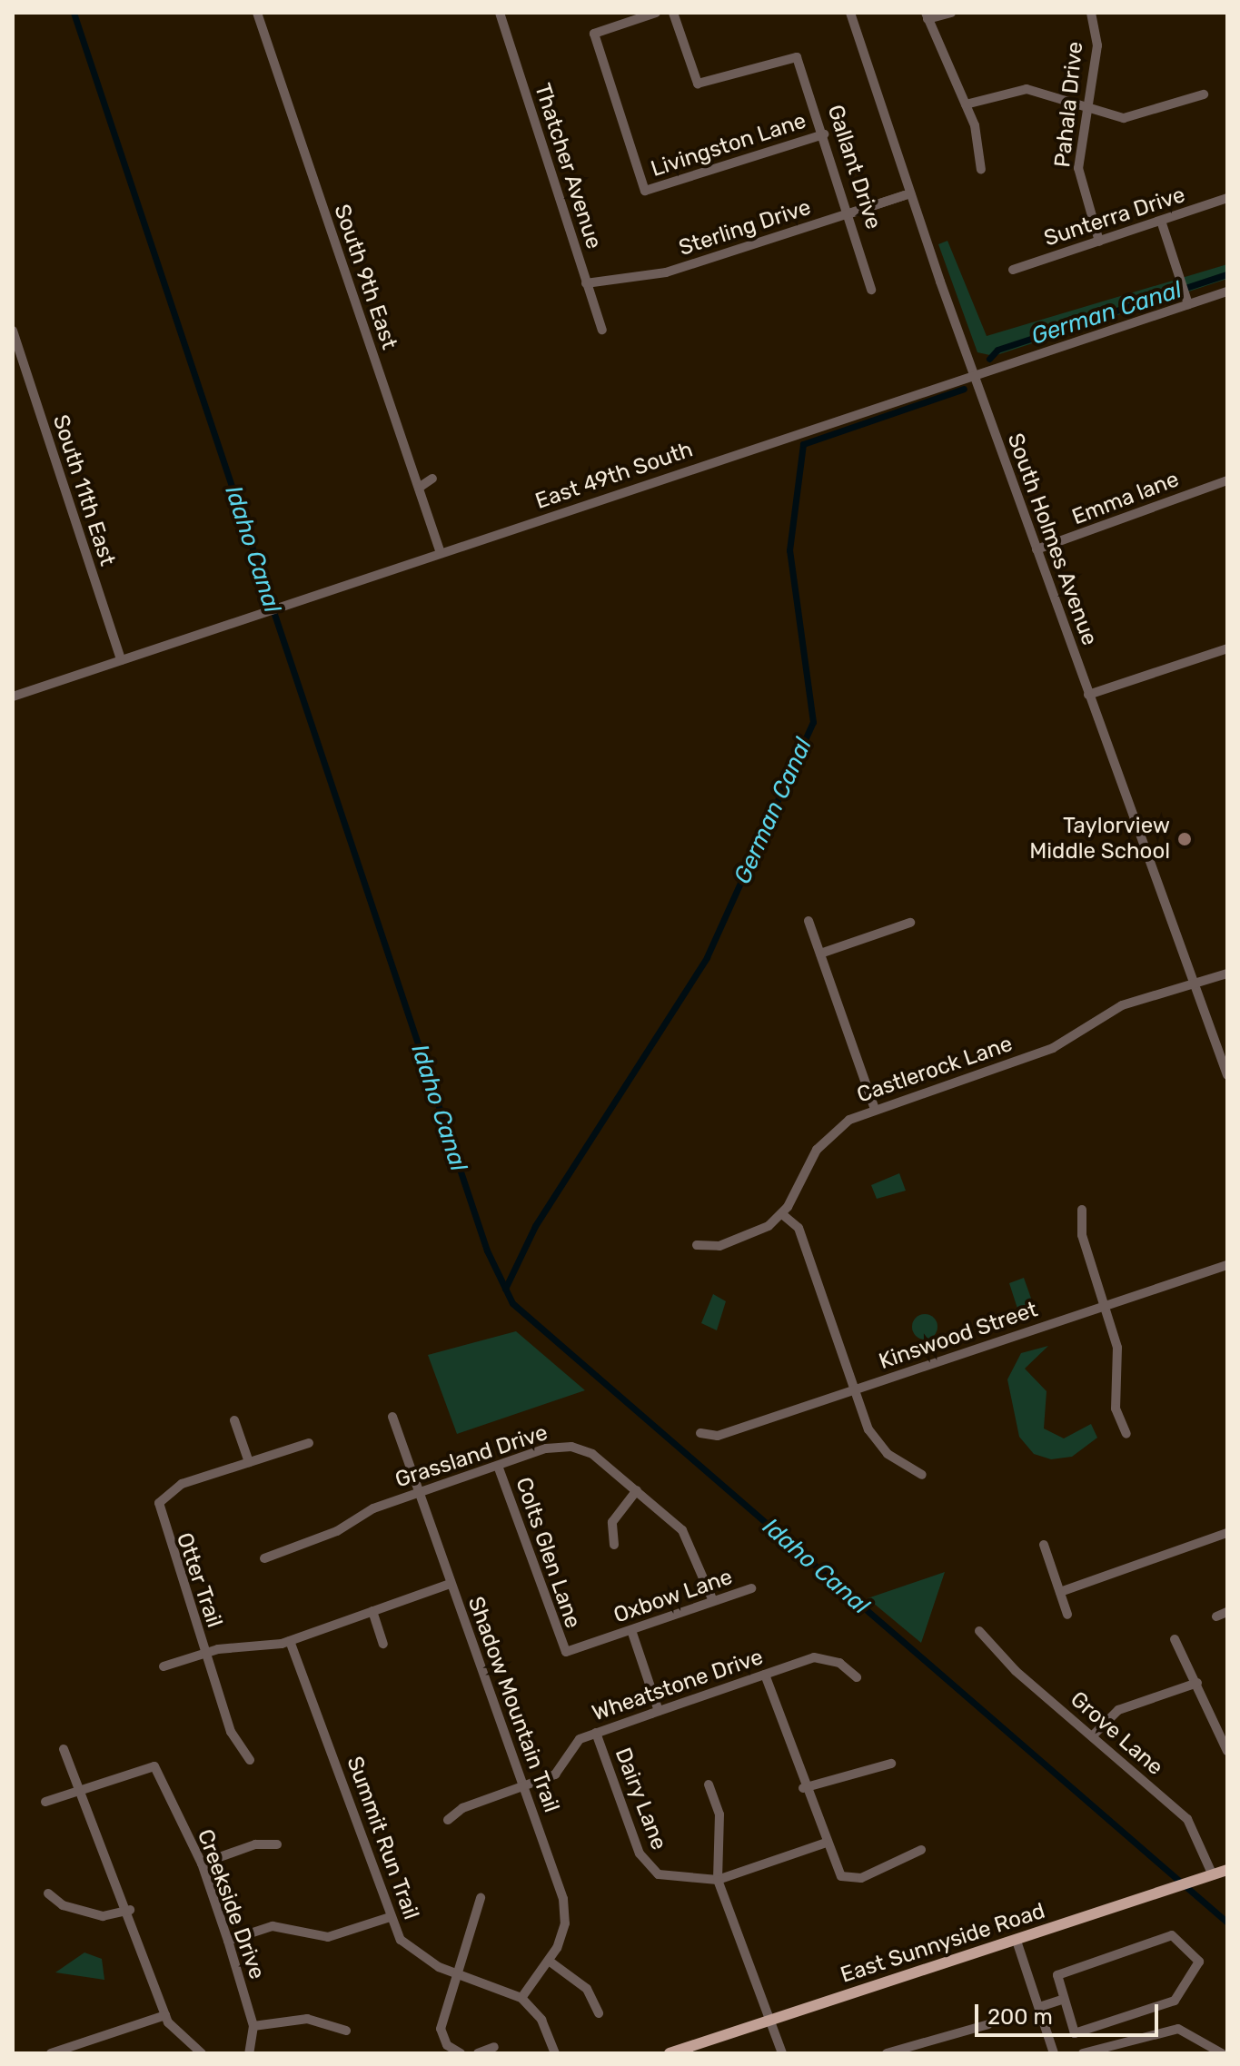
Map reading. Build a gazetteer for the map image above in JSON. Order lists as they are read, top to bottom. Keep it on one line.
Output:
{"streets":{"main road":["East Sunnyside Road"],"street":["Pahala Drive","Livingston Lane","Thatcher Avenue","Gallant Drive","Sunterra Drive","Sterling Drive","South 9th East","East 49th South","South 11th East","Emma lane","South Holmes Avenue","Castlerock Lane","Kinswood Street","Grassland Drive","Colts Glen Lane","Otter Trail","Oxbow Lane","Wheatstone Drive","Shadow Mountain Trail","Grove Lane","Dairy Lane","Summit Run Trail","Creekside Drive"]},"crossings":[["Pahala Drive","Sunterra Drive"],["Livingston Lane","Gallant Drive"],["Thatcher Avenue","Sterling Drive"],["Gallant Drive","Sterling Drive"],["Sterling Drive","South Holmes Avenue"],["South 9th East","East 49th South"],["East 49th South","South 11th East"],["East 49th South","South Holmes Avenue"],["Emma lane","South Holmes Avenue"],["South Holmes Avenue","Castlerock Lane"],["Grassland Drive","Colts Glen Lane"],["Grassland Drive","Oxbow Lane"],["Grassland Drive","Shadow Mountain Trail"],["Colts Glen Lane","Oxbow Lane"],["Wheatstone Drive","Shadow Mountain Trail"],["Wheatstone Drive","Dairy Lane"],["Shadow Mountain Trail","Summit Run Trail"],["Grove Lane","East Sunnyside Road"]],"water":["German Canal","Idaho Canal"],"places":["Taylorview Middle School"],"scale_bar":"200 m"}
